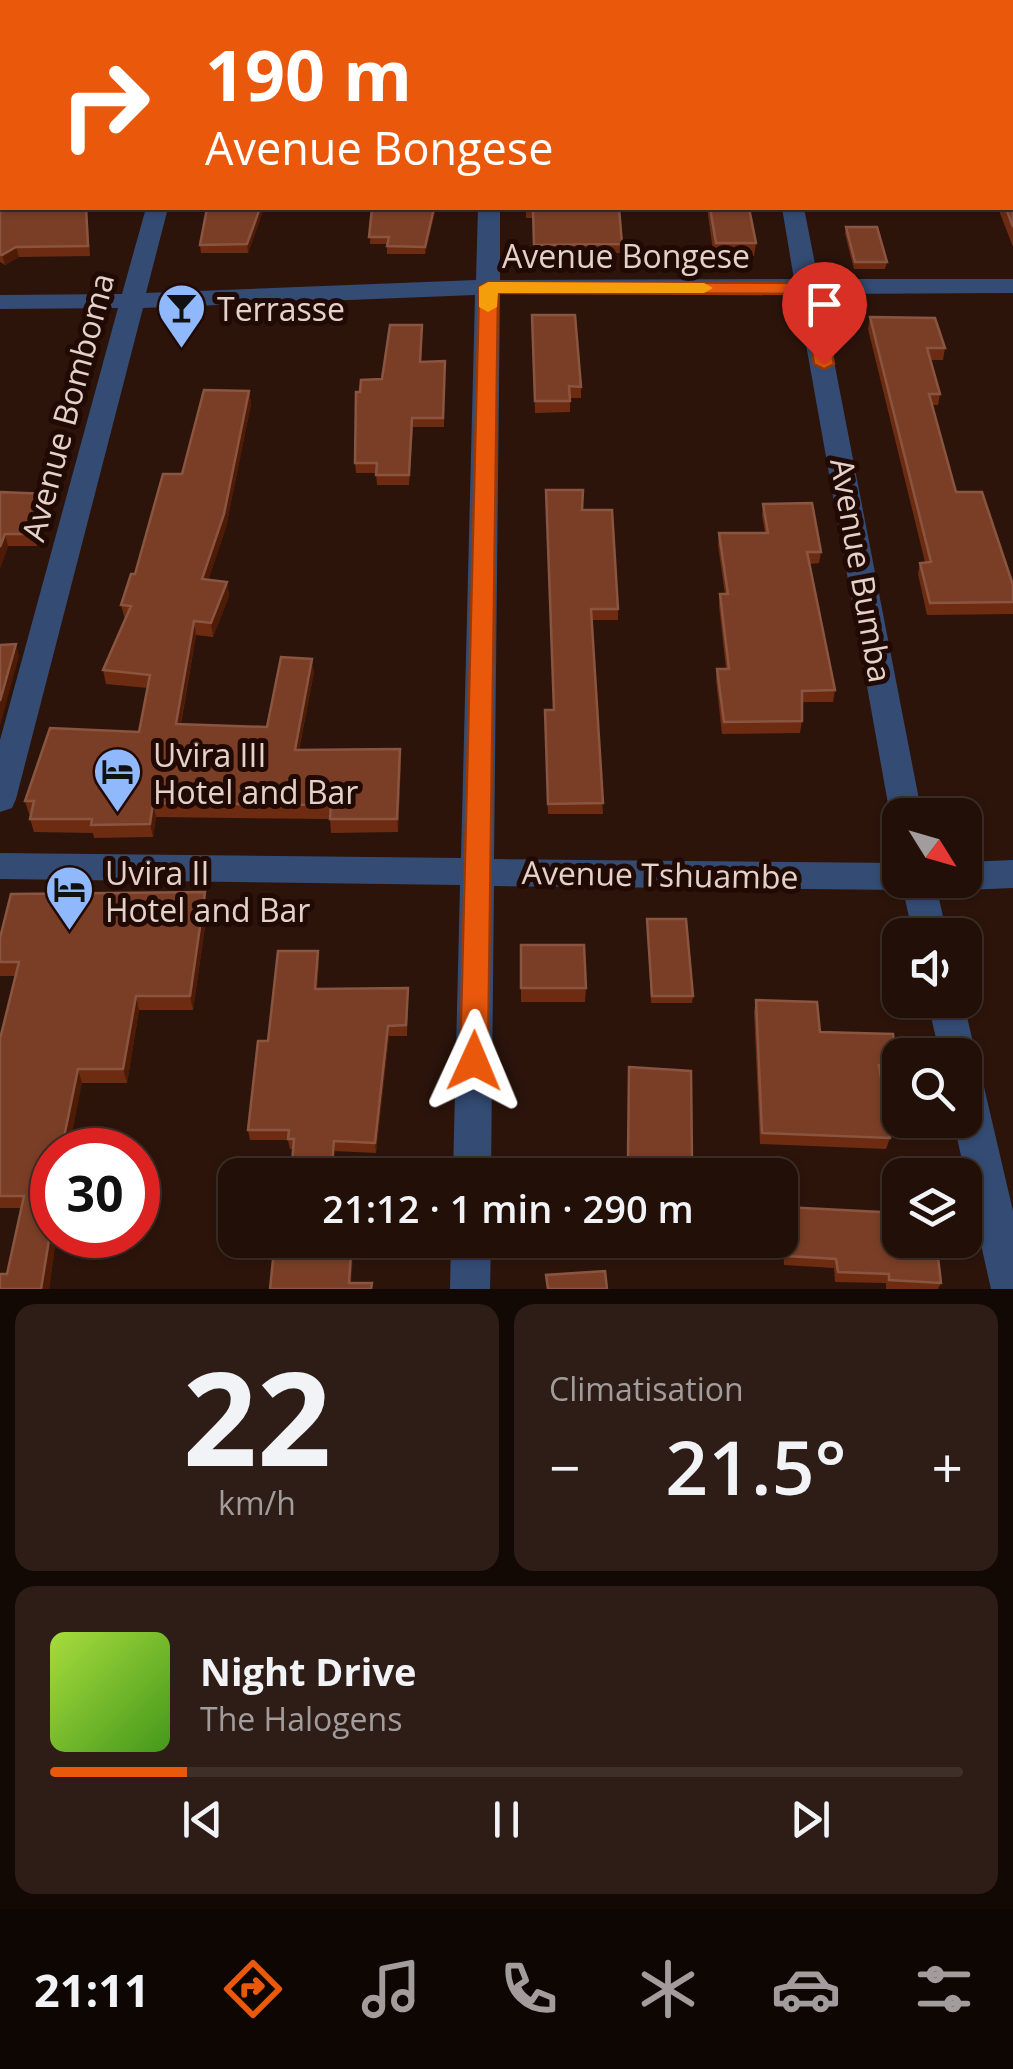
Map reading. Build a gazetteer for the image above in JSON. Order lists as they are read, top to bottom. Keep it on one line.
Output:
{"streets":{"street":["Avenue Bongese","Avenue Bomboma","Avenue Bumba","Avenue Tshuambe"]},"crossings":[["Avenue Bongese","Avenue Bomboma"],["Avenue Bongese","Avenue Bumba"]],"places":{"bar":["Terrasse"],"hotel":["Uvira III Hotel and Bar","Uvira II Hotel and Bar"]},"north":"bottom right","page":{"turn":["190 m","Avenue Bongese"],"limit":"30","trip":"21:12 · 1 min · 290 m","tile":[["22","km/h"],"Climatisation"],"heat":["−","21.5°","+"],"song":["Night Drive","The Halogens"],"tabs":"21:11"}}
